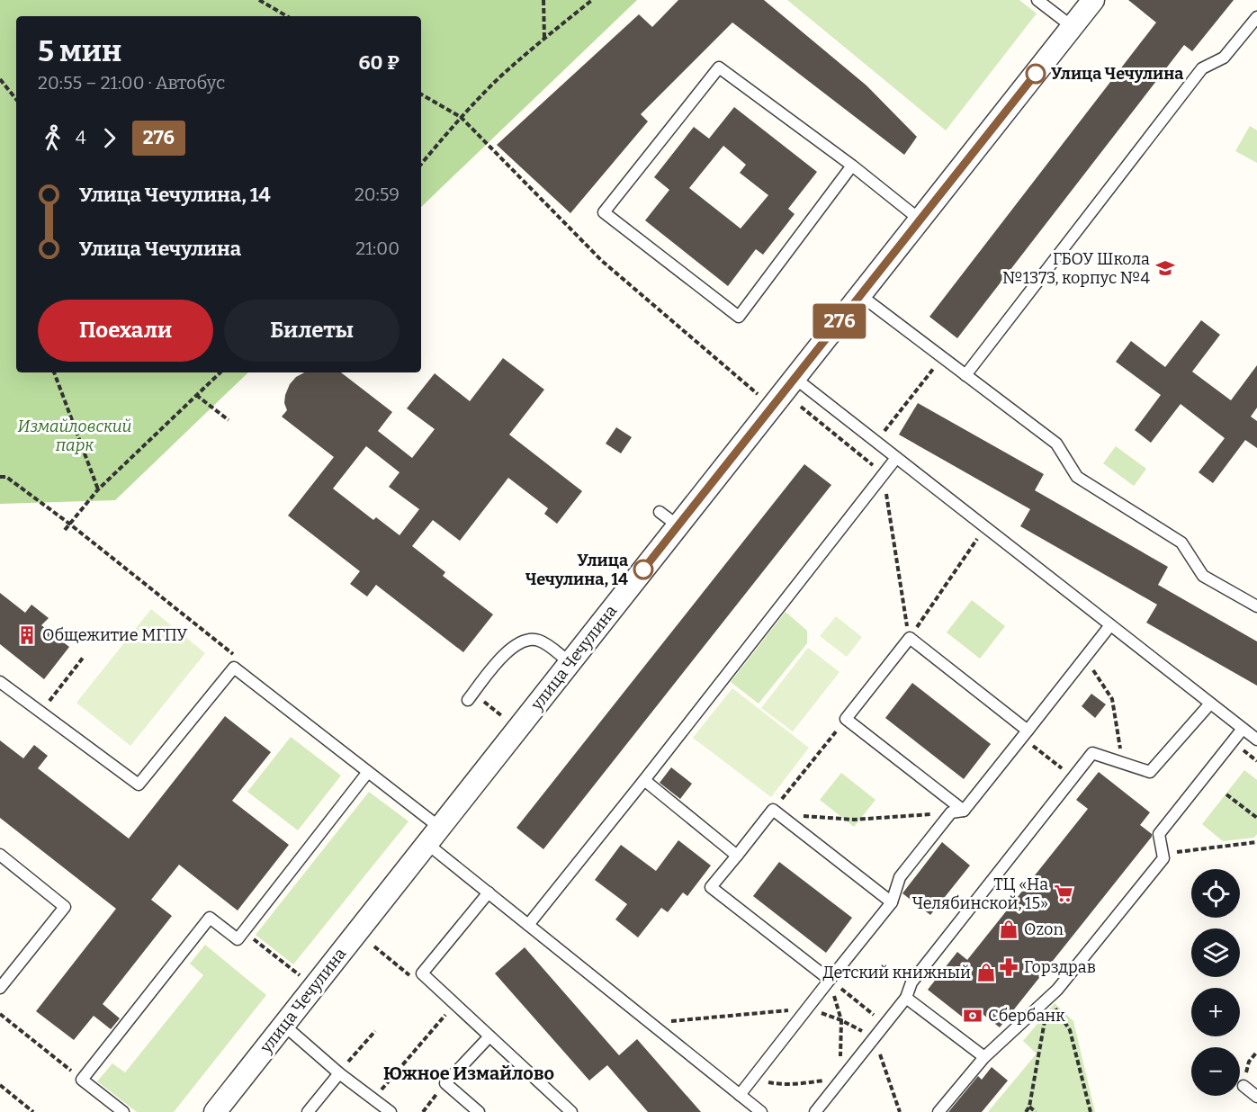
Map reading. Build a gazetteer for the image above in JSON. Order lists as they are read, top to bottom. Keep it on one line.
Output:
{"streets":{"street":["улица Чечулина"]},"districts":["Южное Измайлово"],"parks":["Измайловский парк"],"places":{"other":["Улица Чечулина","Улица Чечулина, 14"],"school or university":["ГБОУ Школа №1373, корпус №4"],"building":["Общежитие МГПУ"],"supermarket":["ТЦ «На Челябинской, 15»"],"shop":["Ozon","Детский книжный"],"pharmacy":["Горздрав"],"bank":["Сбербанк"]},"lines":["bus line 276"],"page":{"on_map":"276","heading":["5 мин","20:55 – 21:00 · Автобус","60 ₽"],"legs":["4","276"],"list":[{"name":"Улица Чечулина, 14","value":"20:59"},{"name":"Улица Чечулина","value":"21:00"}],"buttons":["Поехали","Билеты"],"map_buttons":["+","−"]}}
